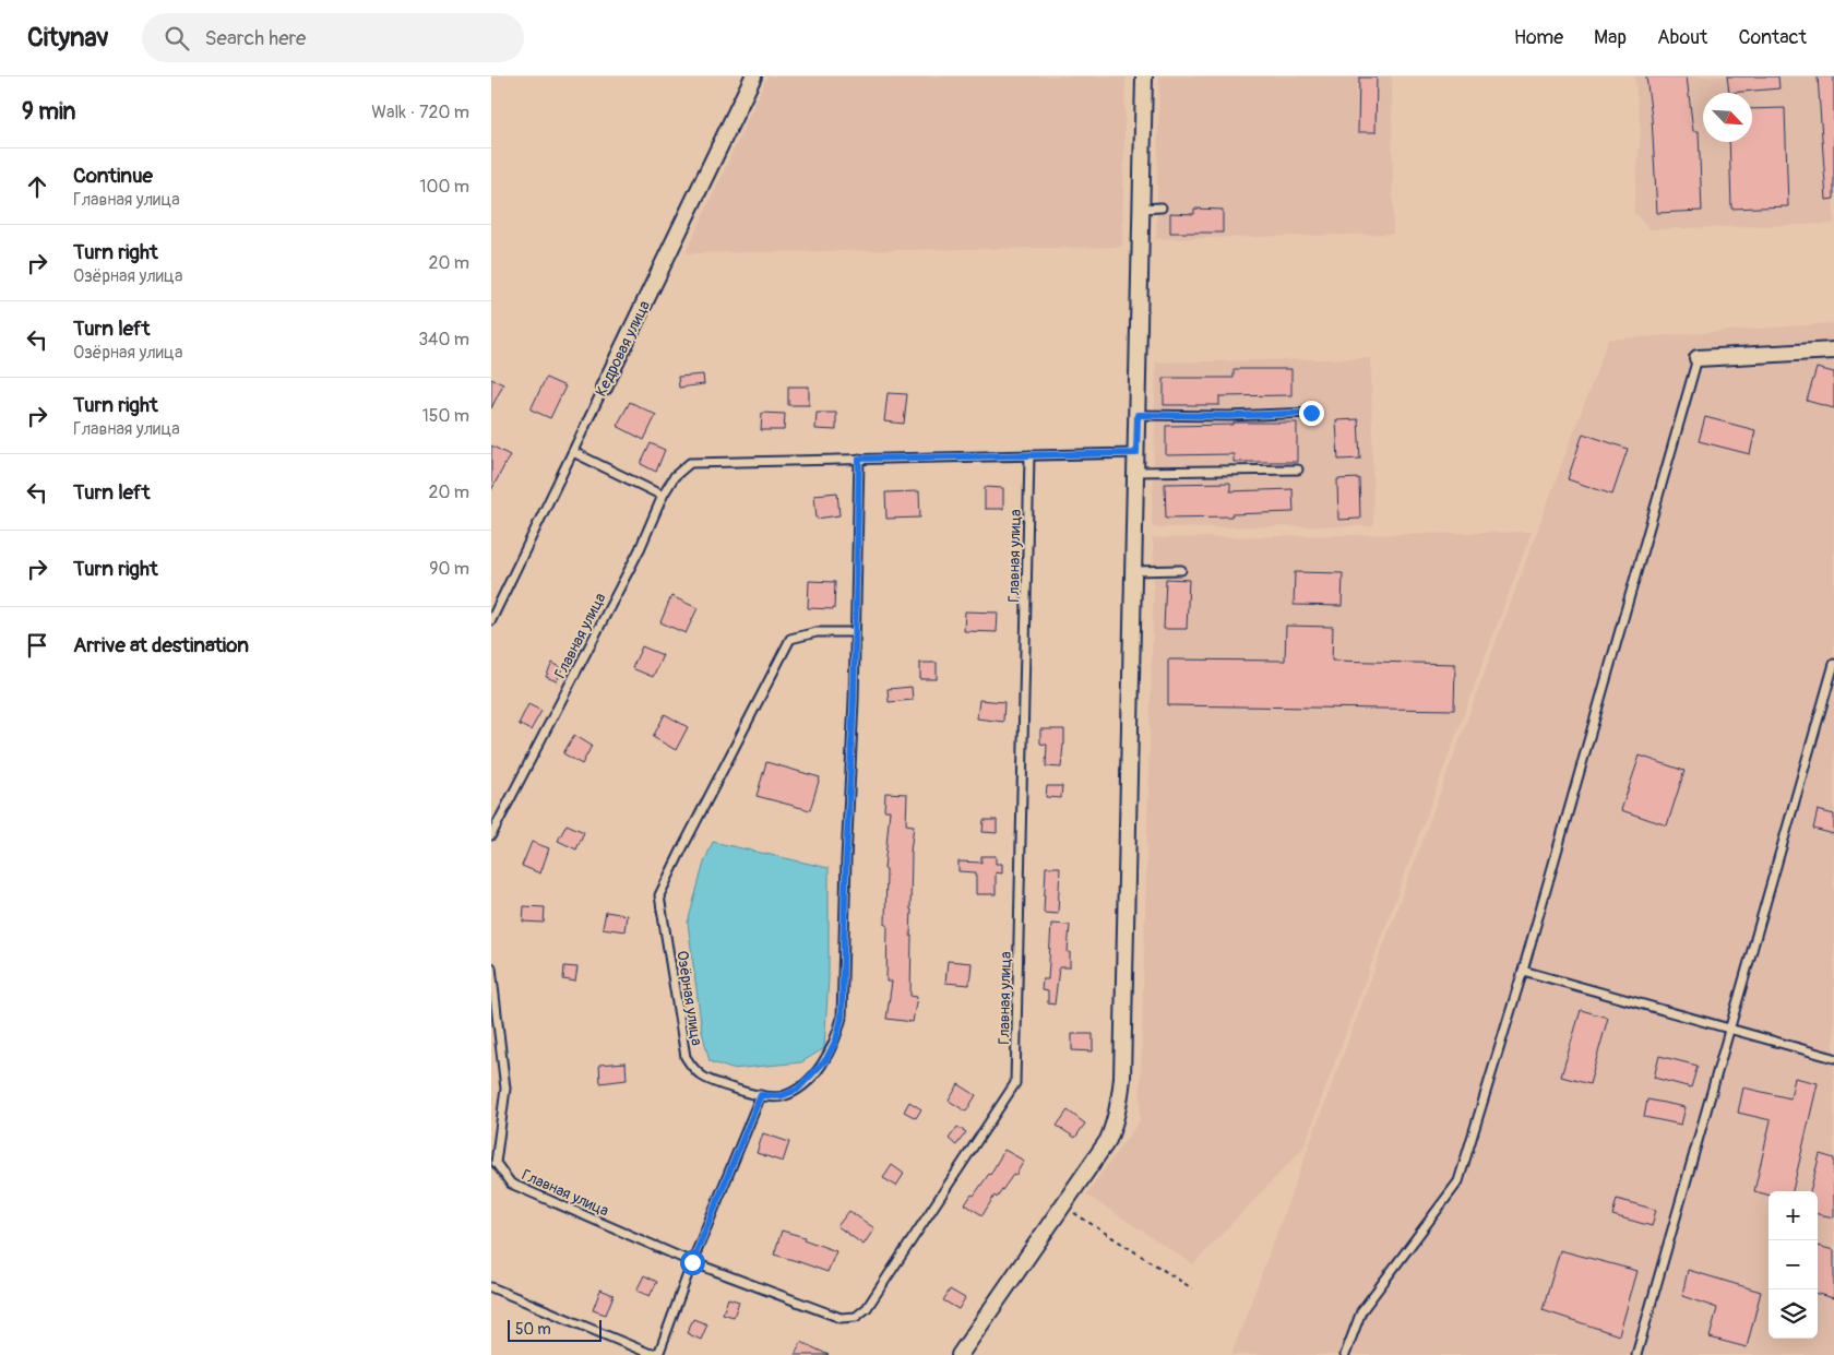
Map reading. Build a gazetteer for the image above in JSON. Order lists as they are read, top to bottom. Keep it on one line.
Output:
{"streets":{"street":["Кедровая улица"],"lane":["Главная улица","Озёрная улица"]},"crossings":[["Главная улица","Озёрная улица"]],"scale_bar":"50 m","north":"bottom right","page":{"header":"Citynav","search":"Search here","nav":["Home","Map","About","Contact"],"heading":["9 min","Walk · 720 m"],"list":[["Continue","Главная улица","100 m"],["Turn right","Озёрная улица","20 m"],["Turn left","Озёрная улица","340 m"],["Turn right","Главная улица","150 m"],["Turn left","20 m"],["Turn right","90 m"],"Arrive at destination"],"map_buttons":["+","−"],"scale":"50 m"}}
